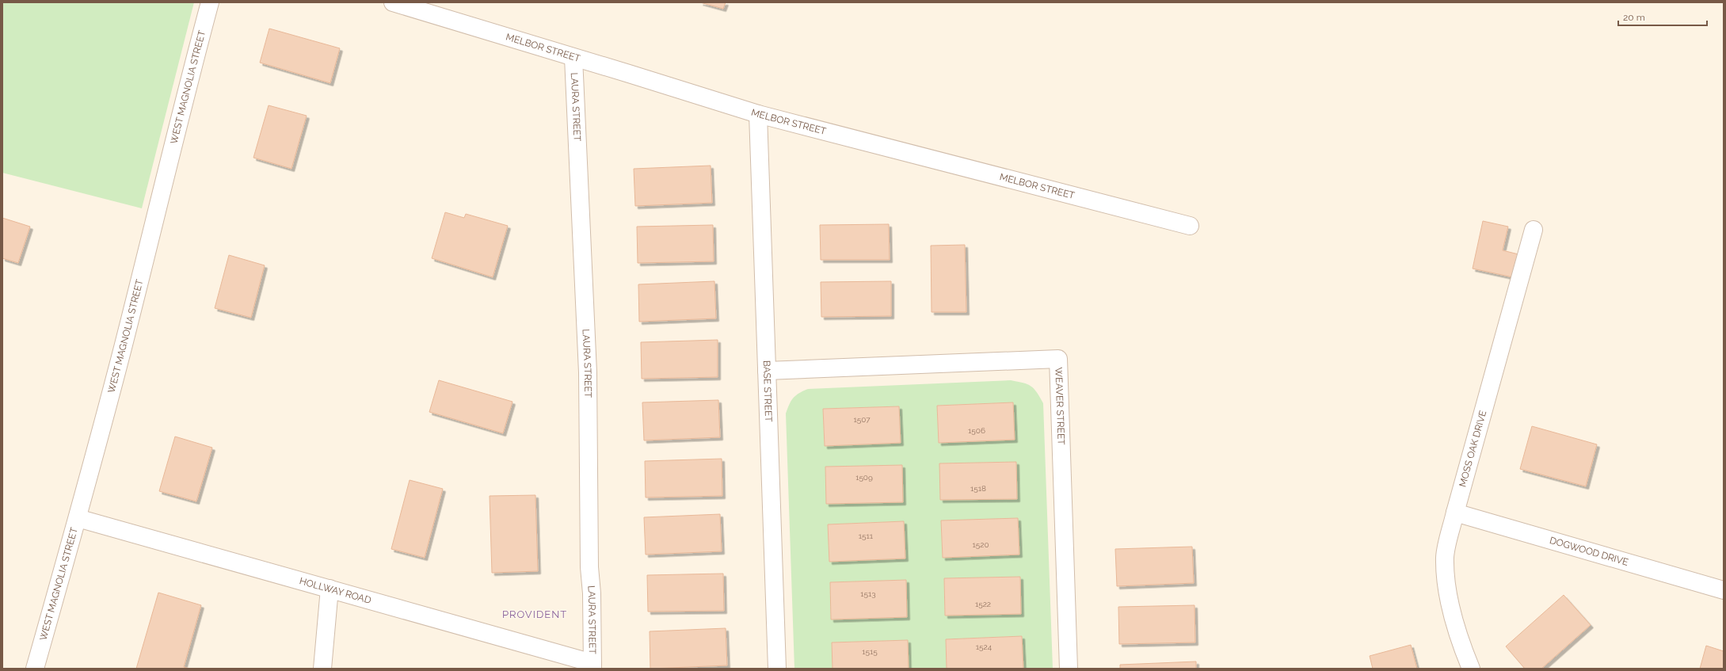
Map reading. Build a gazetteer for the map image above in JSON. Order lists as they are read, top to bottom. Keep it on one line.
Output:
{"streets":{"street":["MELBOR STREET","WEST MAGNOLIA STREET","LAURA STREET","BASE STREET","WEAVER STREET","MOSS OAK DRIVE","DOGWOOD DRIVE","HOLLWAY ROAD"]},"crossings":[["MELBOR STREET","LAURA STREET"],["MELBOR STREET","BASE STREET"],["WEST MAGNOLIA STREET","HOLLWAY ROAD"],["LAURA STREET","HOLLWAY ROAD"],["BASE STREET","WEAVER STREET"],["MOSS OAK DRIVE","DOGWOOD DRIVE"]],"districts":["PROVIDENT"],"house_numbers":["1507","1506","1509","1518","1511","1520","1513","1522","1524","1515"],"scale_bar":"20 m"}
